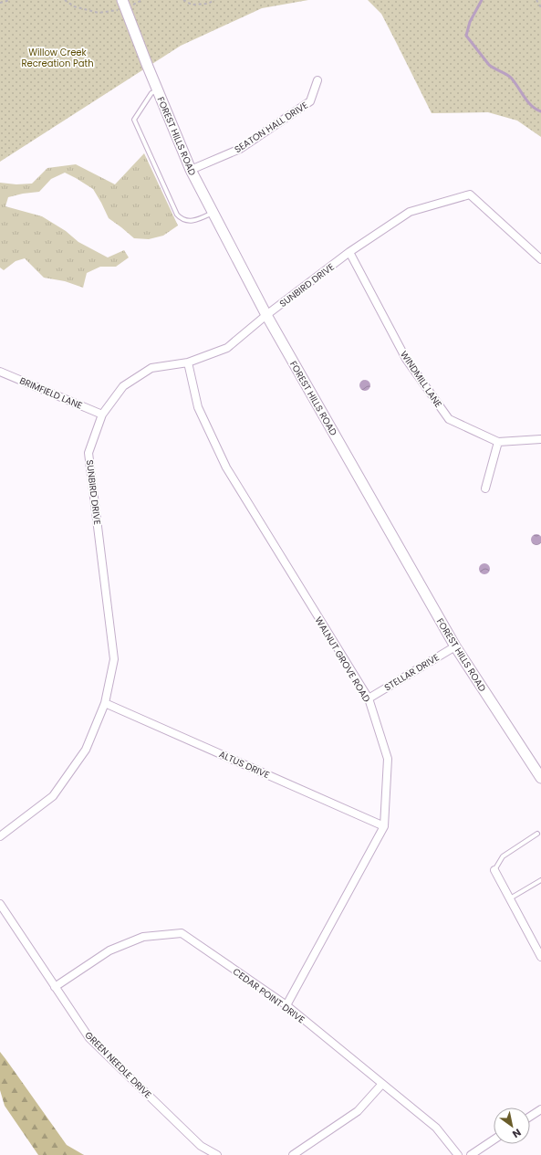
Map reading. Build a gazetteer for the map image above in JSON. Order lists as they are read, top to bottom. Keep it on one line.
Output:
{"streets":{"street":["SEATON HALL DRIVE","FOREST HILLS ROAD","SUNBIRD DRIVE","WINDMILL LANE","BRIMFIELD LANE","WALNUT GROVE ROAD","STELLAR DRIVE","ALTUS DRIVE","CEDAR POINT DRIVE","GREEN NEEDLE DRIVE"]},"crossings":[["SEATON HALL DRIVE","FOREST HILLS ROAD"],["FOREST HILLS ROAD","SUNBIRD DRIVE"],["FOREST HILLS ROAD","STELLAR DRIVE"],["SUNBIRD DRIVE","WINDMILL LANE"],["SUNBIRD DRIVE","BRIMFIELD LANE"],["SUNBIRD DRIVE","WALNUT GROVE ROAD"],["SUNBIRD DRIVE","ALTUS DRIVE"],["WALNUT GROVE ROAD","STELLAR DRIVE"],["WALNUT GROVE ROAD","ALTUS DRIVE"],["WALNUT GROVE ROAD","CEDAR POINT DRIVE"],["CEDAR POINT DRIVE","GREEN NEEDLE DRIVE"]],"parks":["Willow Creek Recreation Path"],"north":"bottom right"}
